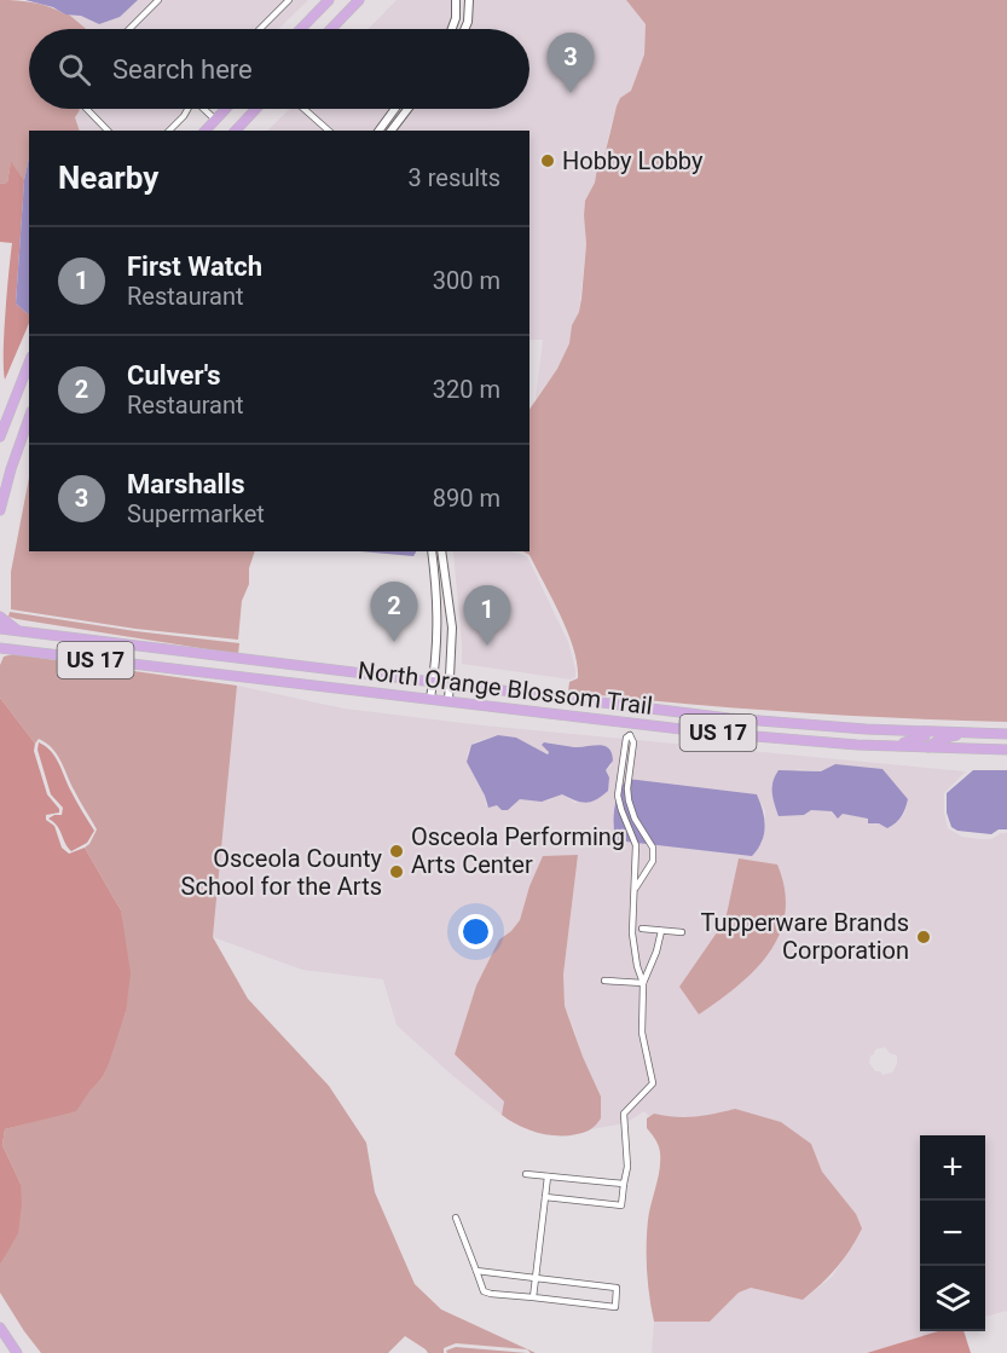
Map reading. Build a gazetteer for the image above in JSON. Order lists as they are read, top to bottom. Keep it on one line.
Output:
{"streets":{"main road":["US 17","North Orange Blossom Trail"]},"places":["Hobby Lobby","Osceola Performing Arts Center","Osceola County School for the Arts","Tupperware Brands Corporation"],"page":{"search":"Search here","pins":["3","2","1"],"heading":["Nearby","3 results"],"list":[{"mark":"1","name":"First Watch","note":"Restaurant","value":"300 m"},{"mark":"2","name":"Culver's","note":"Restaurant","value":"320 m"},{"mark":"3","name":"Marshalls","note":"Supermarket","value":"890 m"}],"map_buttons":["+","−"]}}
